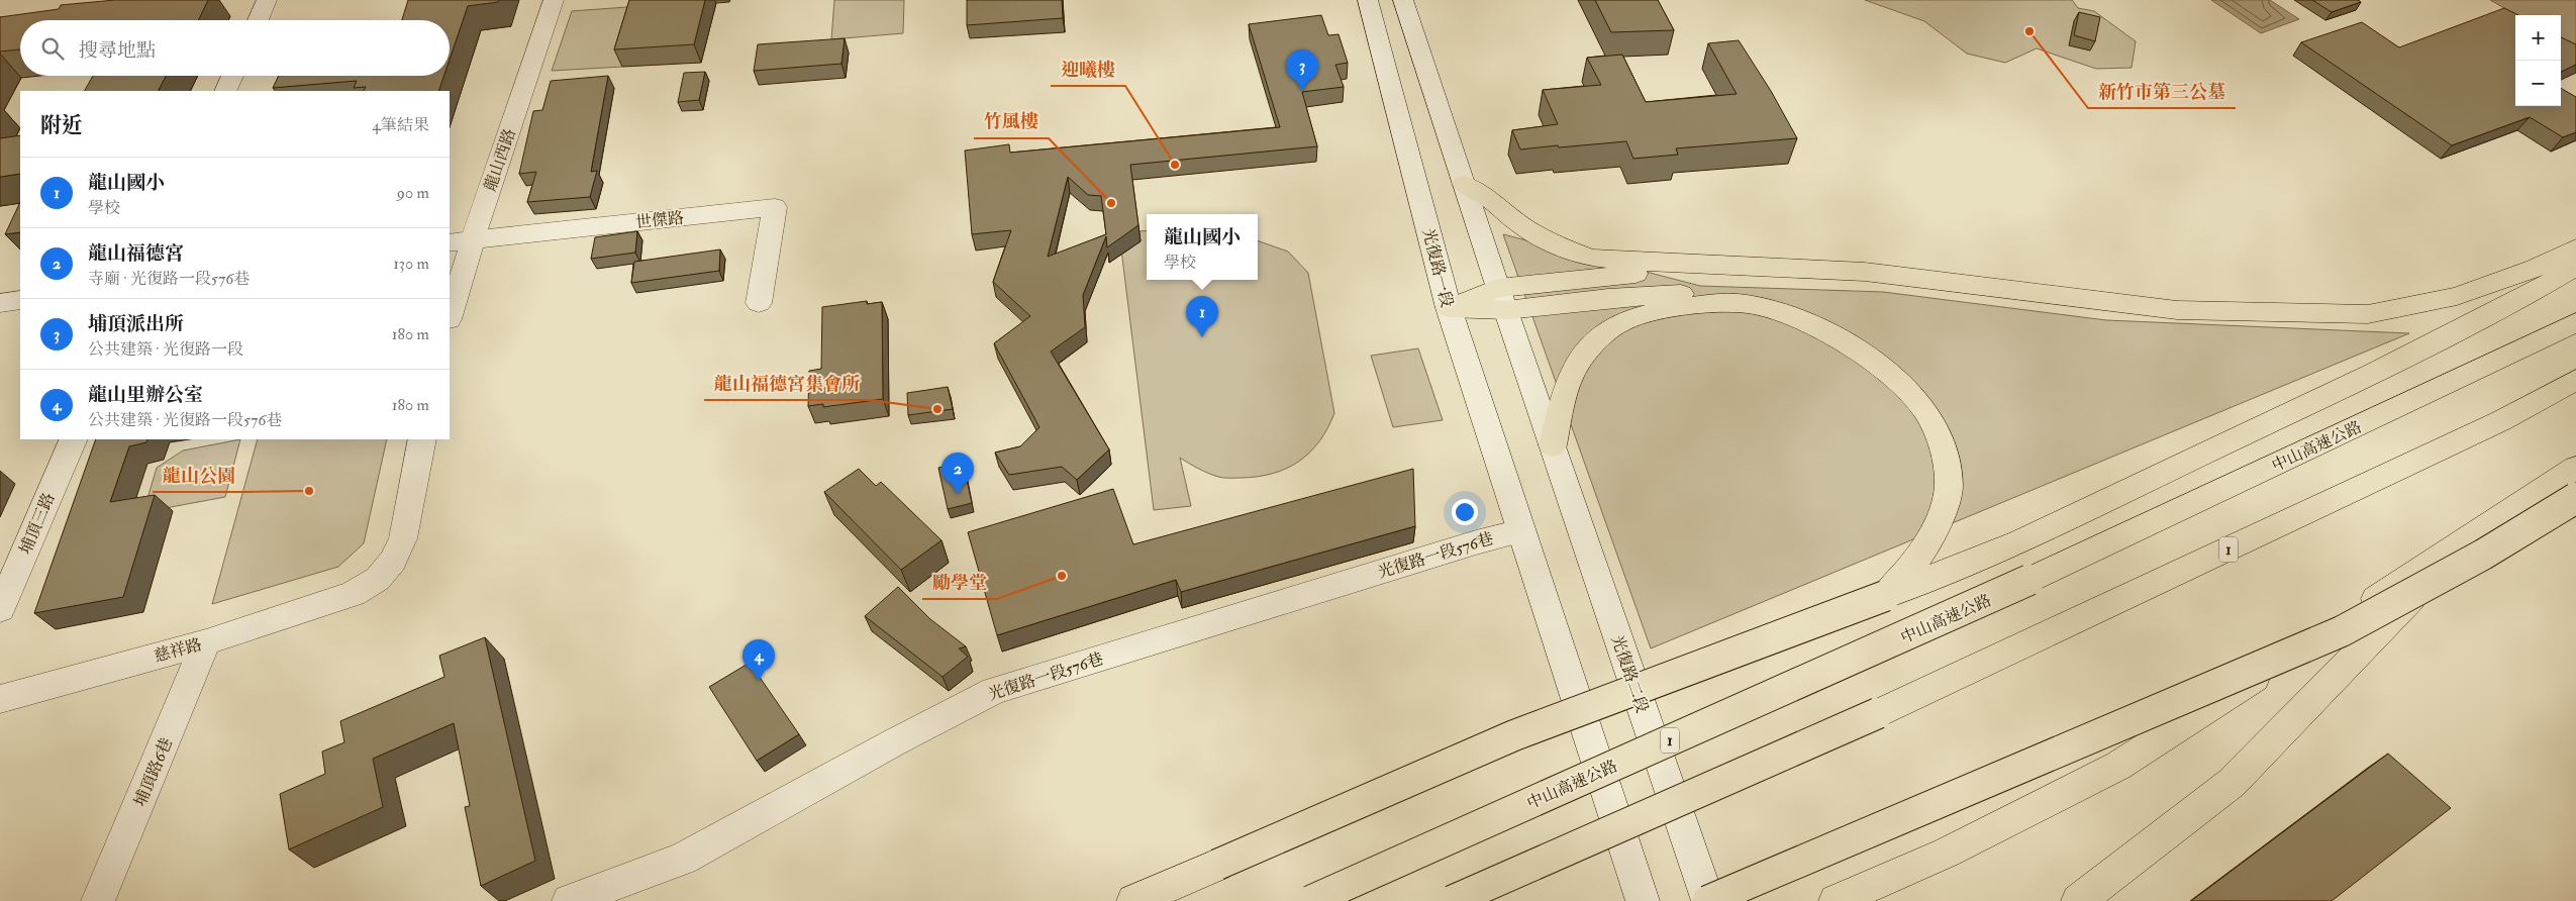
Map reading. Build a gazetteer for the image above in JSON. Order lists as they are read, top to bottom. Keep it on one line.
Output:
{"streets":{"highway":["中山高速公路","1"],"street":["龍山西路","世傑路","光復路一段","埔頂三路","光復路一段576巷","慈祥路","光復路二段","埔頂路6巷"]},"crossings":[["龍山西路","世傑路"],["光復路一段","光復路一段576巷"],["慈祥路","埔頂路6巷"]],"places":["新竹市第三公墓","迎曦樓","竹風樓","龍山福德宮集會所","龍山公園","勵學堂"],"page":{"map_buttons":["+","−"],"search":"搜尋地點","pins":["3","1","2","4"],"heading":["附近","4筆結果"],"list":[{"mark":"1","name":"龍山國小","note":"學校","value":"90 m"},{"mark":"2","name":"龍山福德宮","note":"寺廟 · 光復路一段576巷","value":"130 m"},{"mark":"3","name":"埔頂派出所","note":"公共建築 · 光復路一段","value":"180 m"},{"mark":"4","name":"龍山里辦公室","note":"公共建築 · 光復路一段576巷","value":"180 m"}],"popup":["龍山國小","學校"]}}
